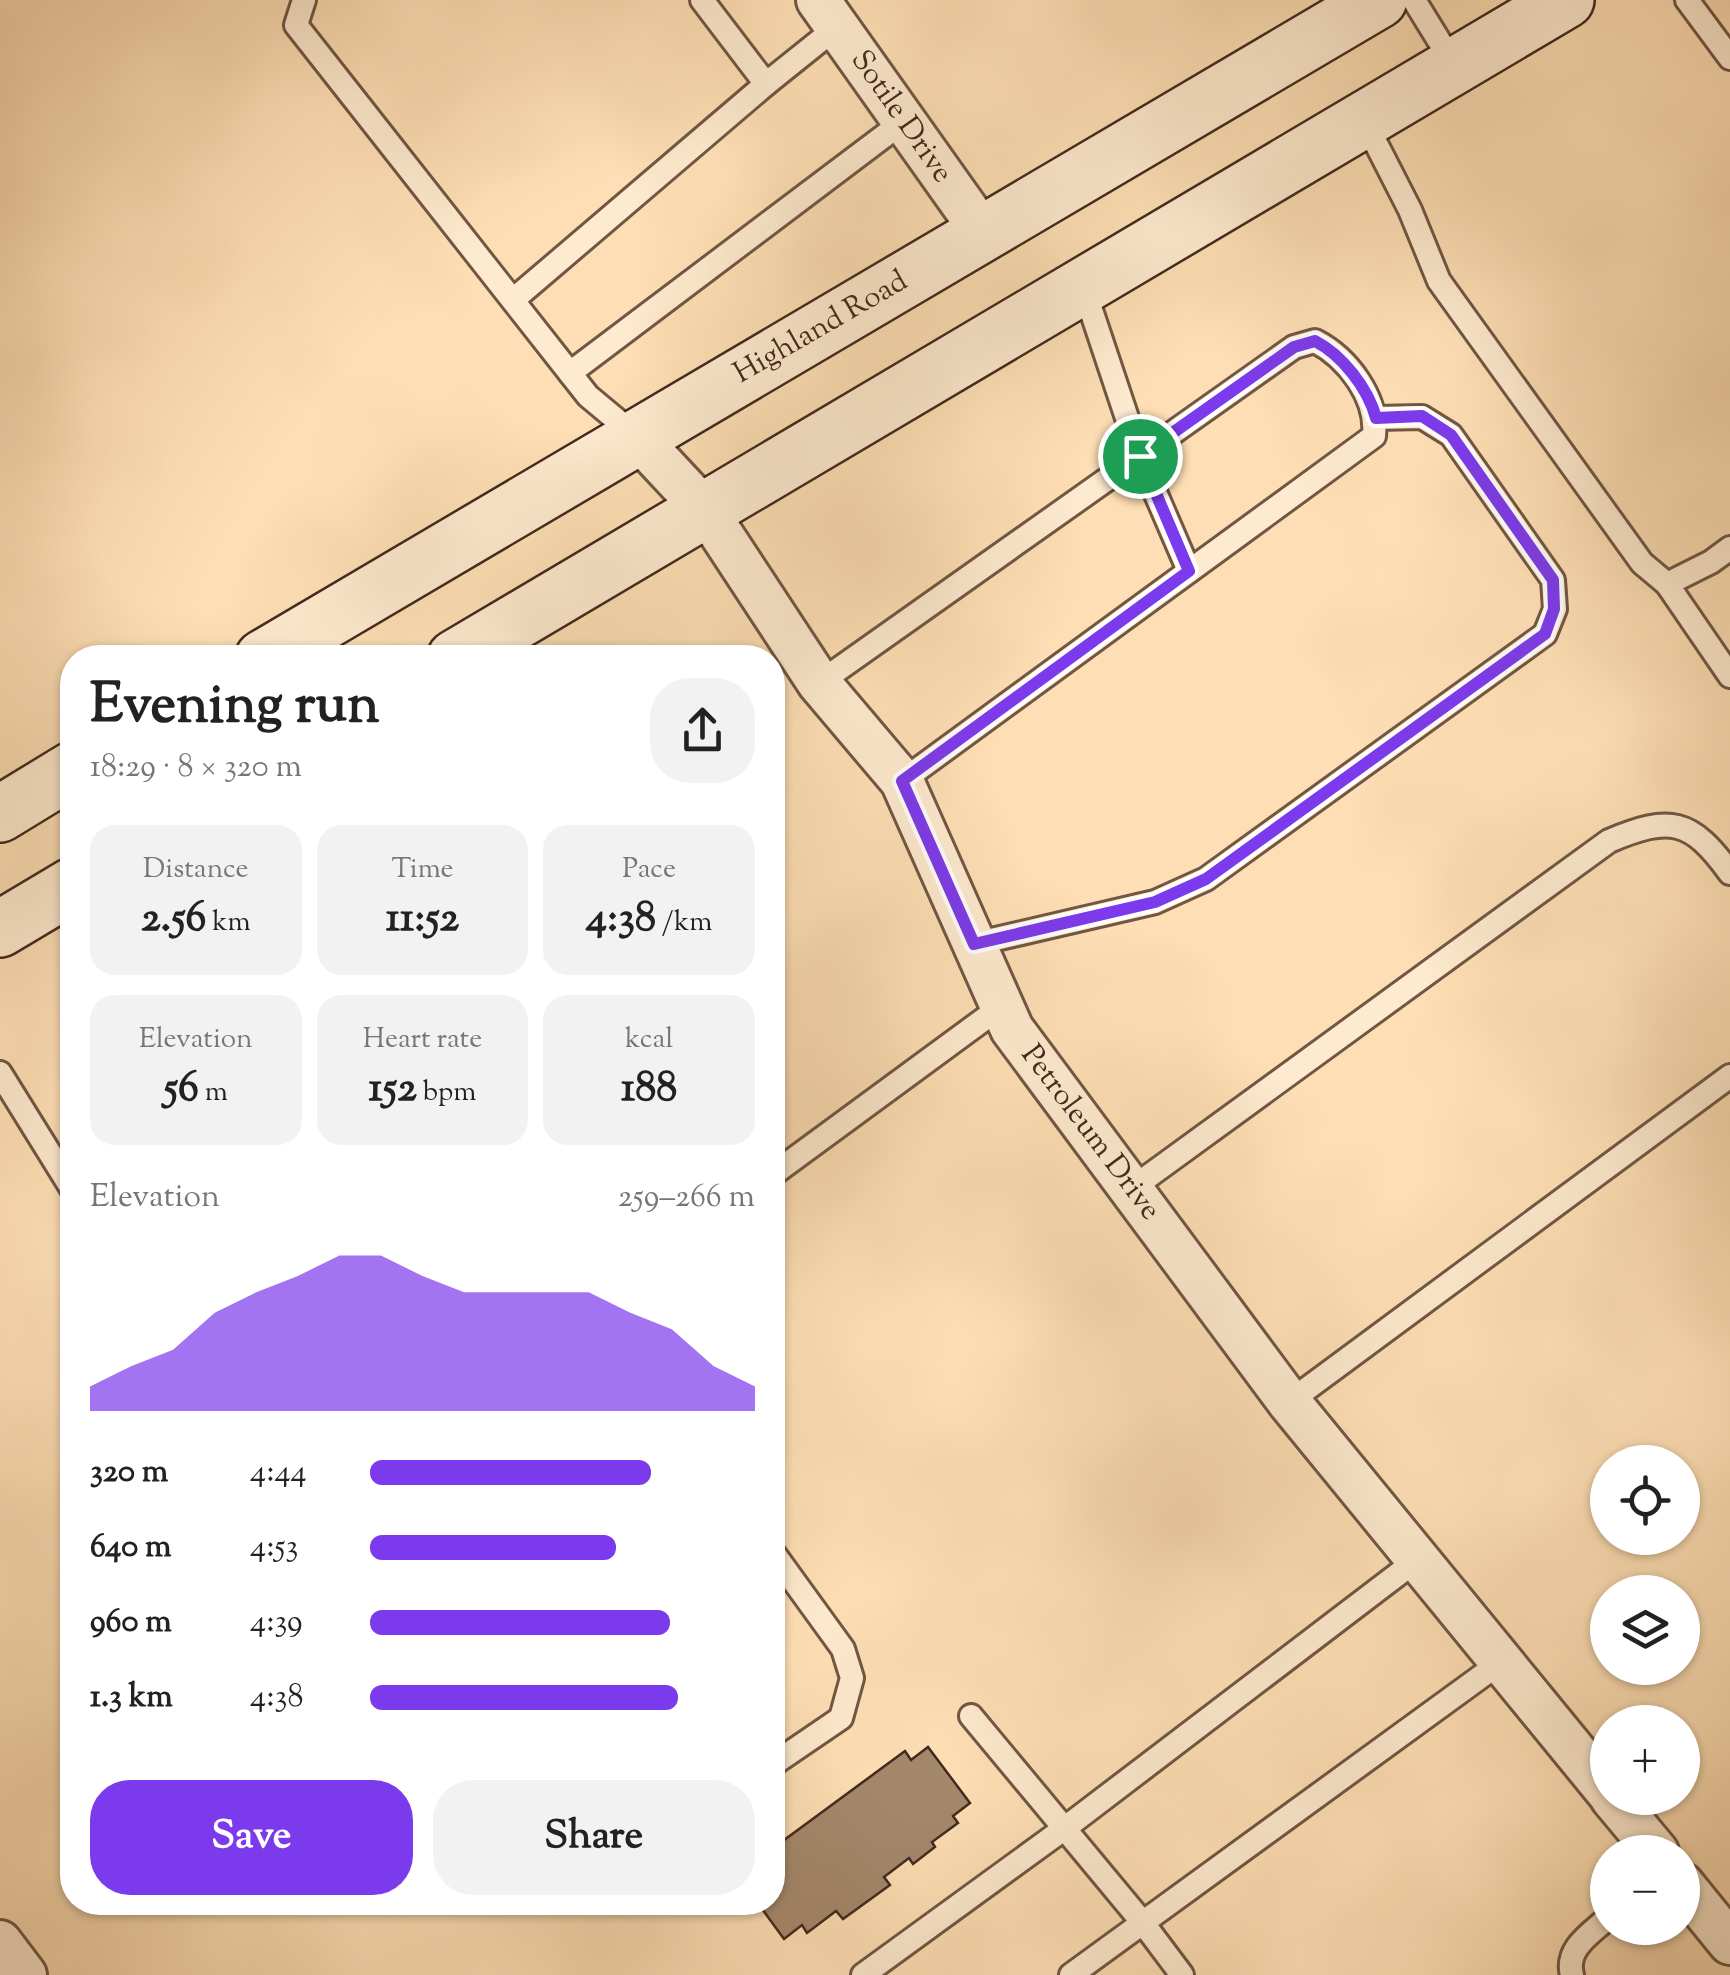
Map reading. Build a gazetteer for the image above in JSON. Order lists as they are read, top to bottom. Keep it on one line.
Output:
{"streets":{"main road":["Highland Road"],"street":["Sotile Drive","Petroleum Drive"]},"crossings":[["Sotile Drive","Highland Road"],["Highland Road","Petroleum Drive"]],"page":{"heading":["Evening run","18:29 · 8 × 320 m"],"stats":[["Distance","2.56 km"],["Time","11:52"],["Pace","4:38 /km"],["Elevation","56 m"],["Heart rate","152 bpm"],["kcal","188"]],"chart":["Elevation","259–266 m"],"list":[{"name":"320 m","note":"4:44"},{"name":"640 m","note":"4:53"},{"name":"960 m","note":"4:39"},{"name":"1.3 km","note":"4:38"}],"map_buttons":["+","−"],"buttons":["Save","Share"]}}
